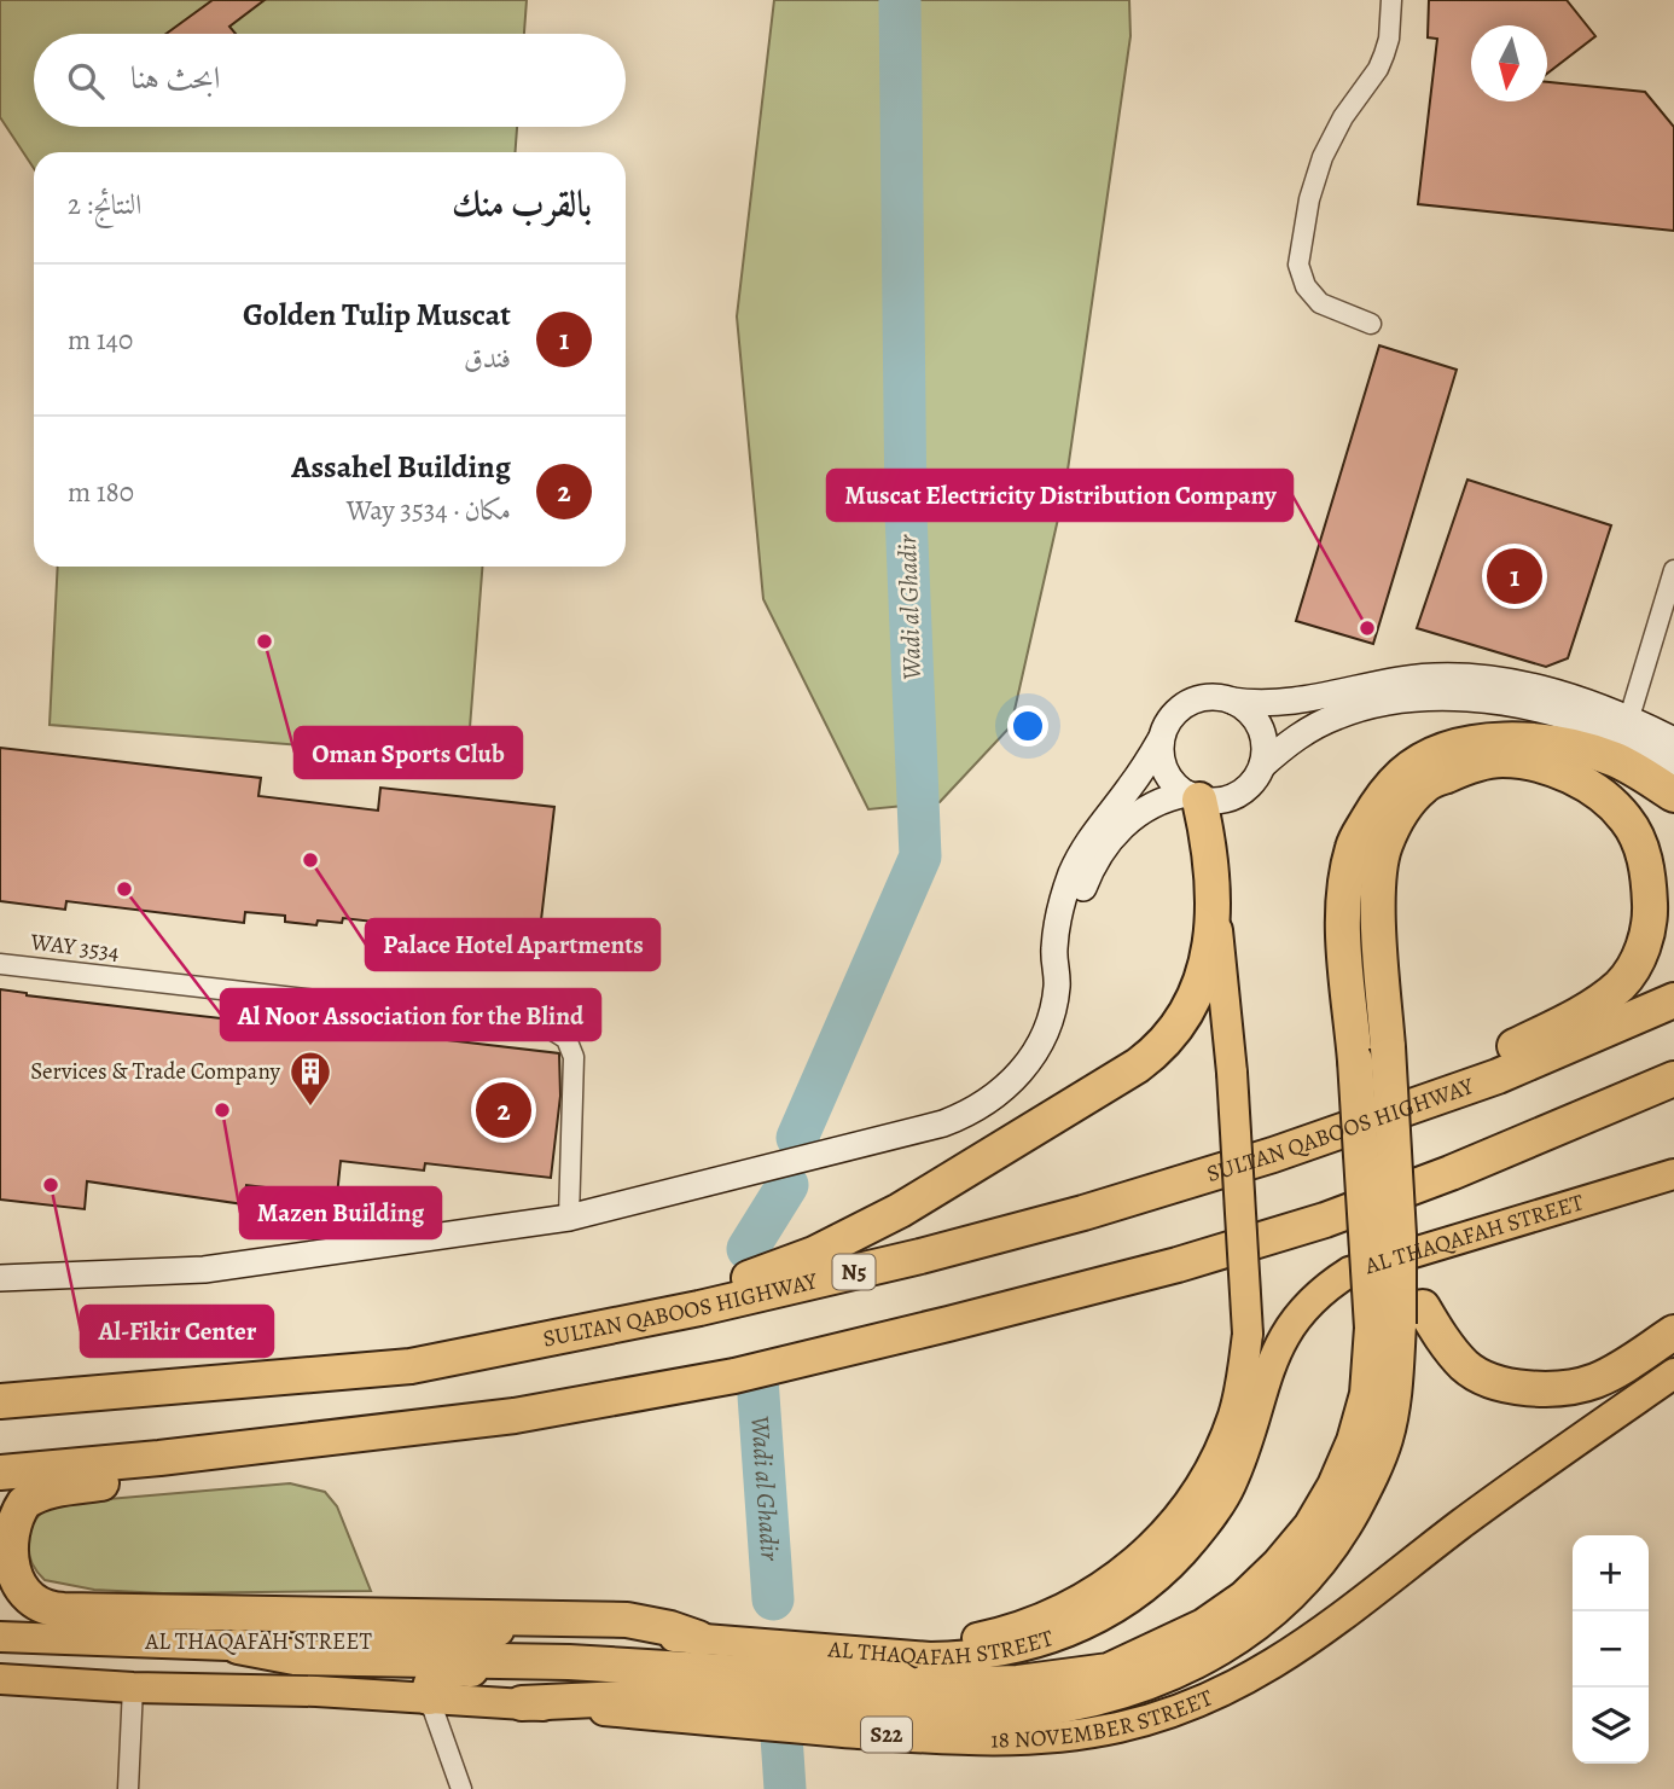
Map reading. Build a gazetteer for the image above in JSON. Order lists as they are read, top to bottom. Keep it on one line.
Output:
{"streets":{"highway":["SULTAN QABOOS HIGHWAY","N5"],"main road":["AL THAQAFAH STREET","18 NOVEMBER STREET","S22"],"street":["WAY 3534"]},"crossings":[["AL THAQAFAH STREET","18 NOVEMBER STREET"]],"water":["Wadi al Ghadir"],"places":{"other":["Muscat Electricity Distribution Company","Oman Sports Club","Palace Hotel Apartments","Al Noor Association for the Blind","Mazen Building","Al-Fikir Center"],"building":["Services & Trade Company"]},"north":"bottom","page":{"search":"ابحث هنا","heading":["بالقرب منك","النتائج: 2"],"list":[{"mark":"1","name":"Golden Tulip Muscat","note":"فندق","value":"140 m"},{"mark":"2","name":"Assahel Building","note":"مكان · Way 3534","value":"180 m"}],"pins":["1","2"],"map_buttons":["+","−"]}}
